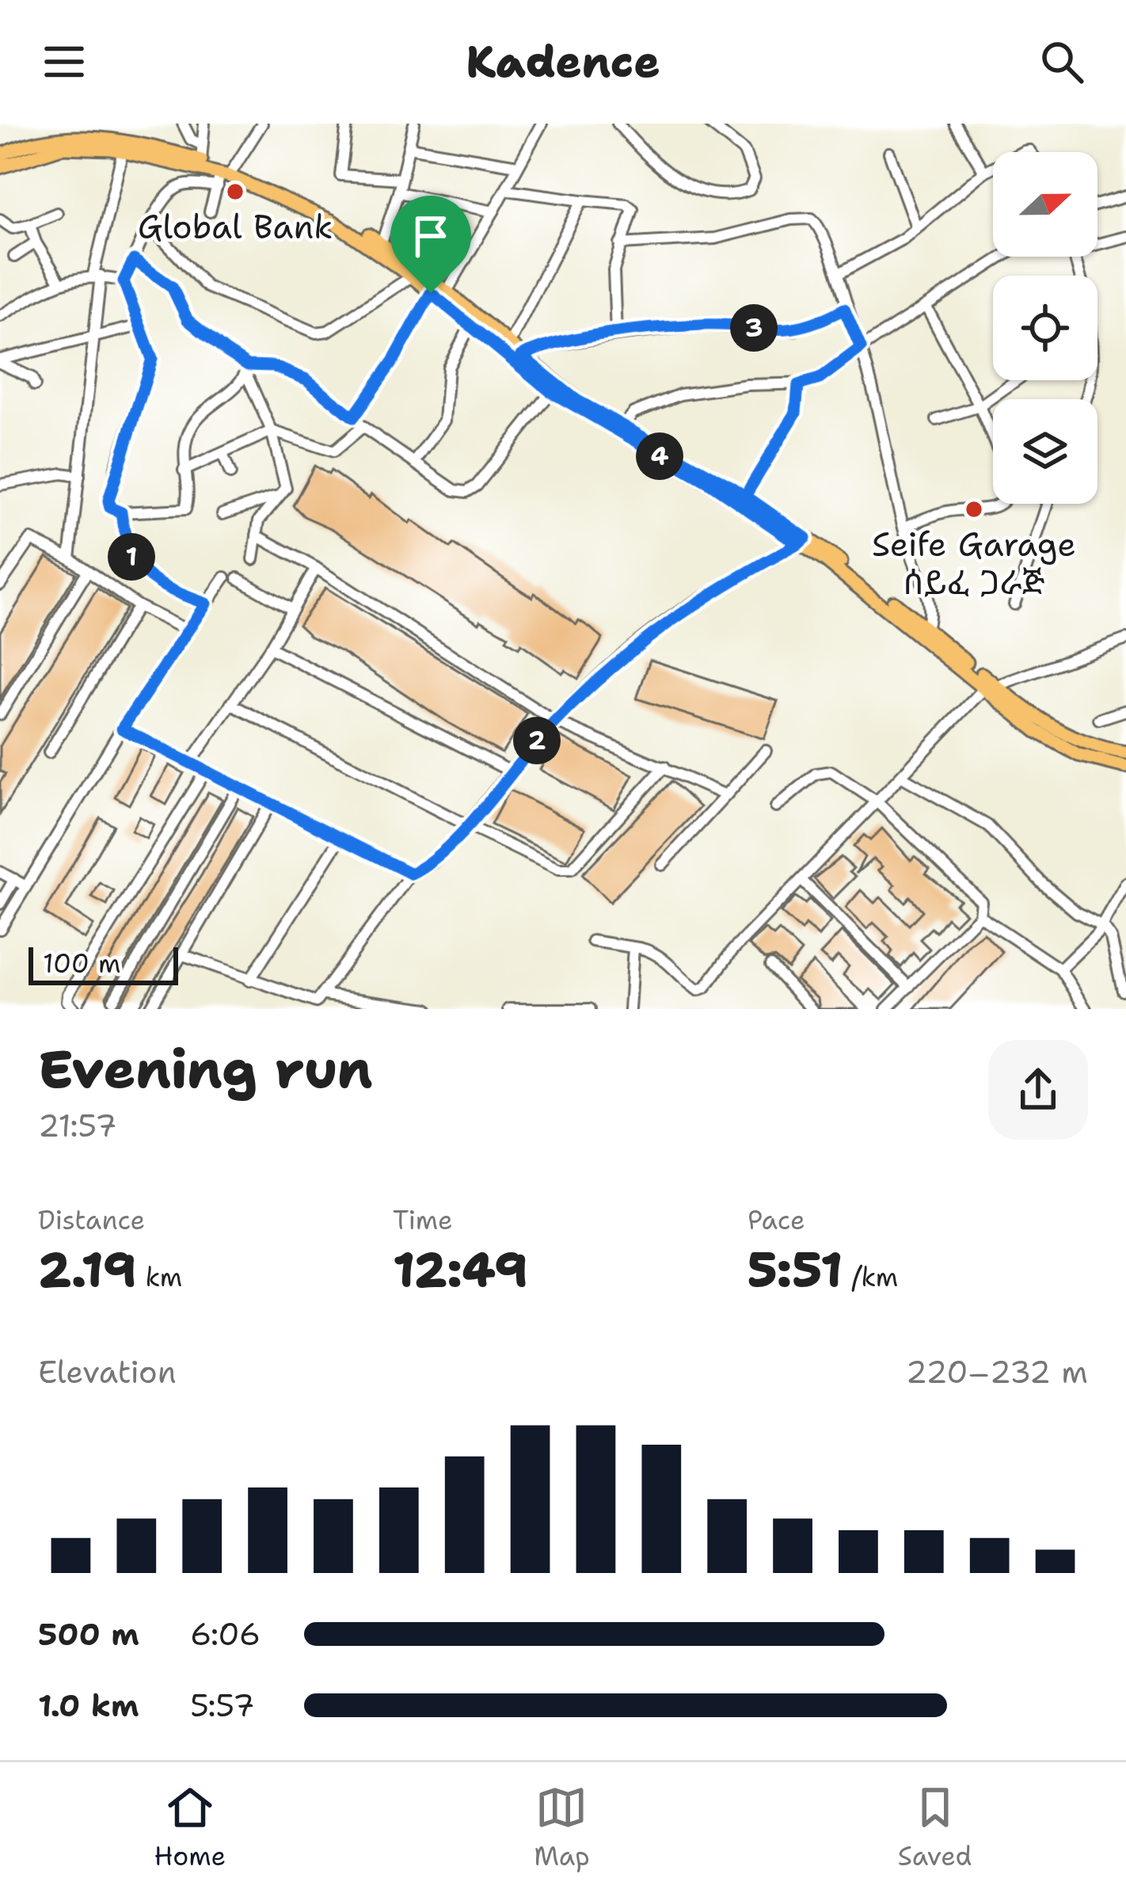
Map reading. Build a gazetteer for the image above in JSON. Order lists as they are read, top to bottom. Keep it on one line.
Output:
{"places":["Global Bank","Seife Garage ሰይፈ ጋራጅ"],"scale_bar":"100 m","north":"right","page":{"header":"Kadence","pins":["3","4","1","2"],"scale":"100 m","heading":["Evening run","21:57"],"stats":[["Distance","2.19 km"],["Time","12:49"],["Pace","5:51 /km"]],"chart":["Elevation","220–232 m"],"list":[{"name":"500 m","note":"6:06"},{"name":"1.0 km","note":"5:57"}],"tabs":["Home","Map","Saved"]}}
